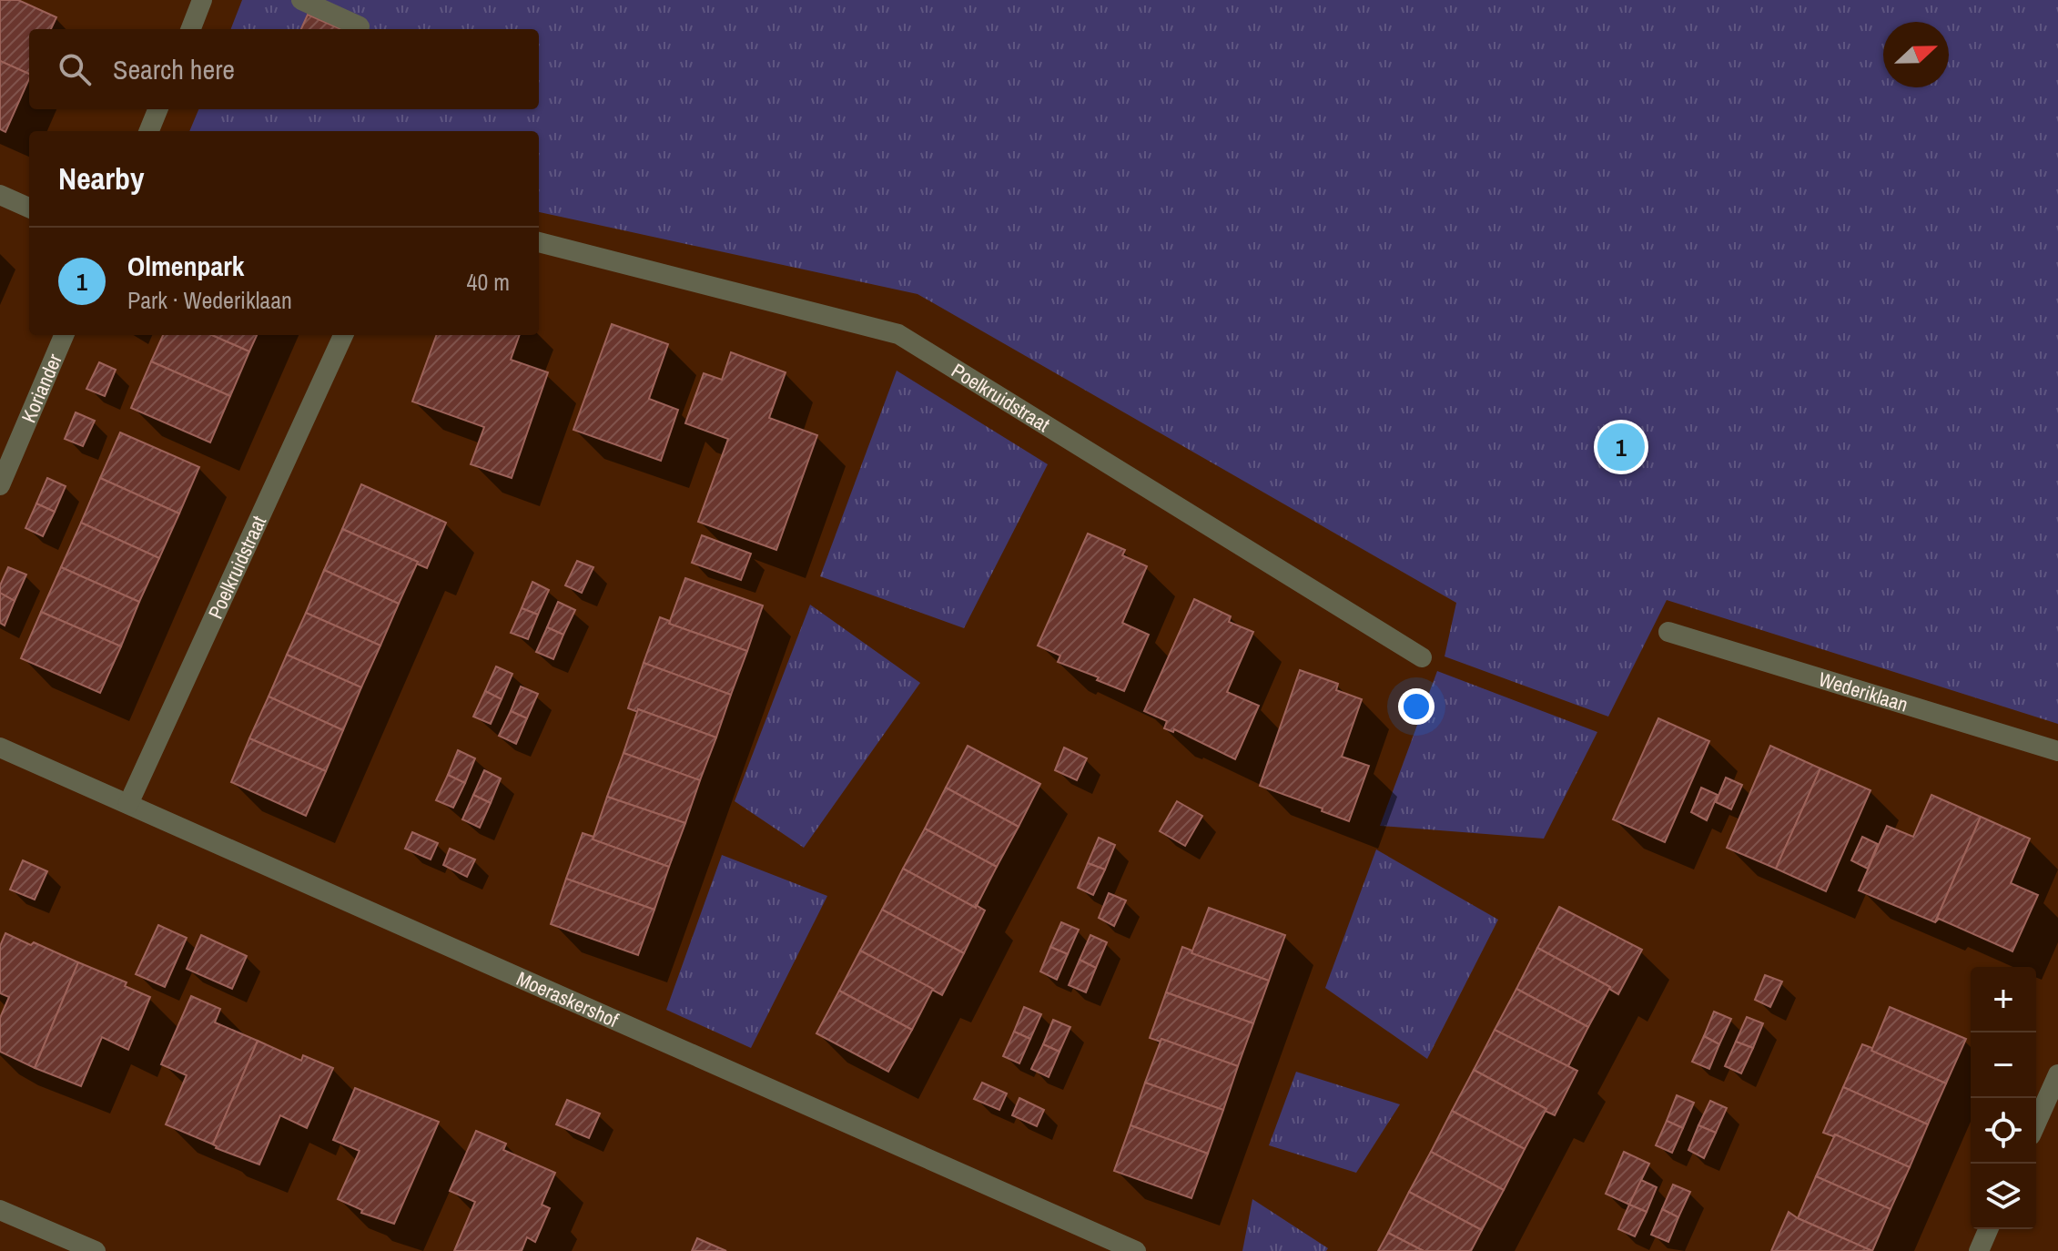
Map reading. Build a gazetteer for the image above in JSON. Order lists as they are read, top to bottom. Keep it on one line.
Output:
{"streets":{"street":["Koriander","Poelkruidstraat","Wederiklaan","Moeraskershof"]},"crossings":[["Poelkruidstraat","Moeraskershof"]],"north":"right","page":{"search":"Search here","heading":"Nearby","list":[{"mark":"1","name":"Olmenpark","note":"Park · Wederiklaan","value":"40 m"}],"pins":"1","map_buttons":["+","−"]}}
